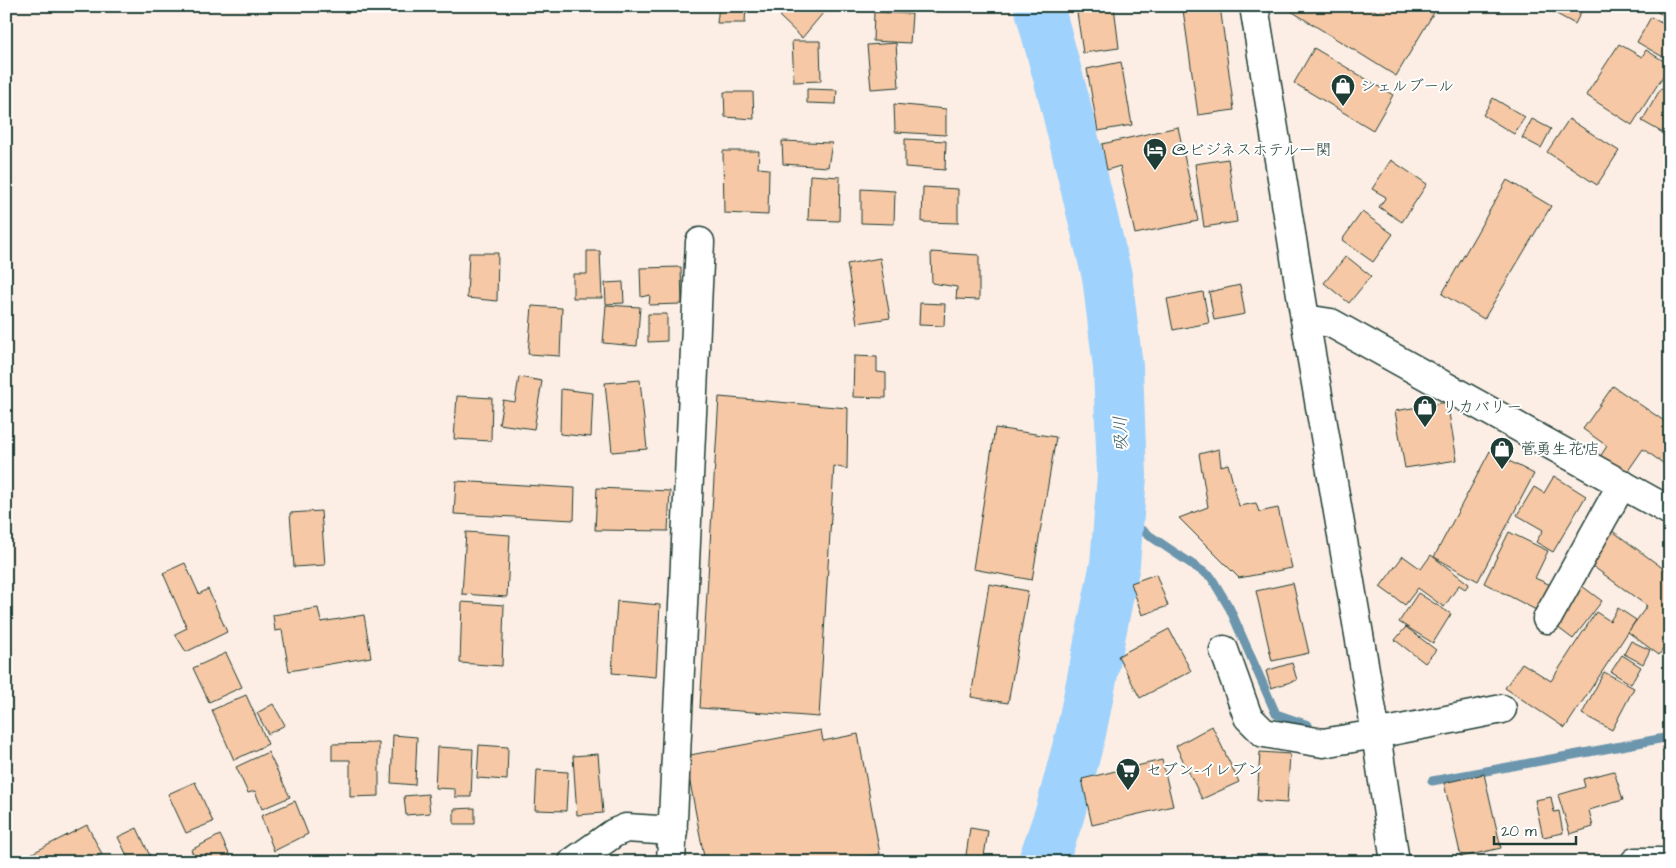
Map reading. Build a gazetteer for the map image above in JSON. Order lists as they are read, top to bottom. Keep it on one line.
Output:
{"water":["吸川"],"places":{"shop":["シェルブール","リカバリー","菅勇生花店"],"hotel":["@ビジネスホテル一関"],"supermarket":["セブン-イレブン"]},"scale_bar":"20 m"}
